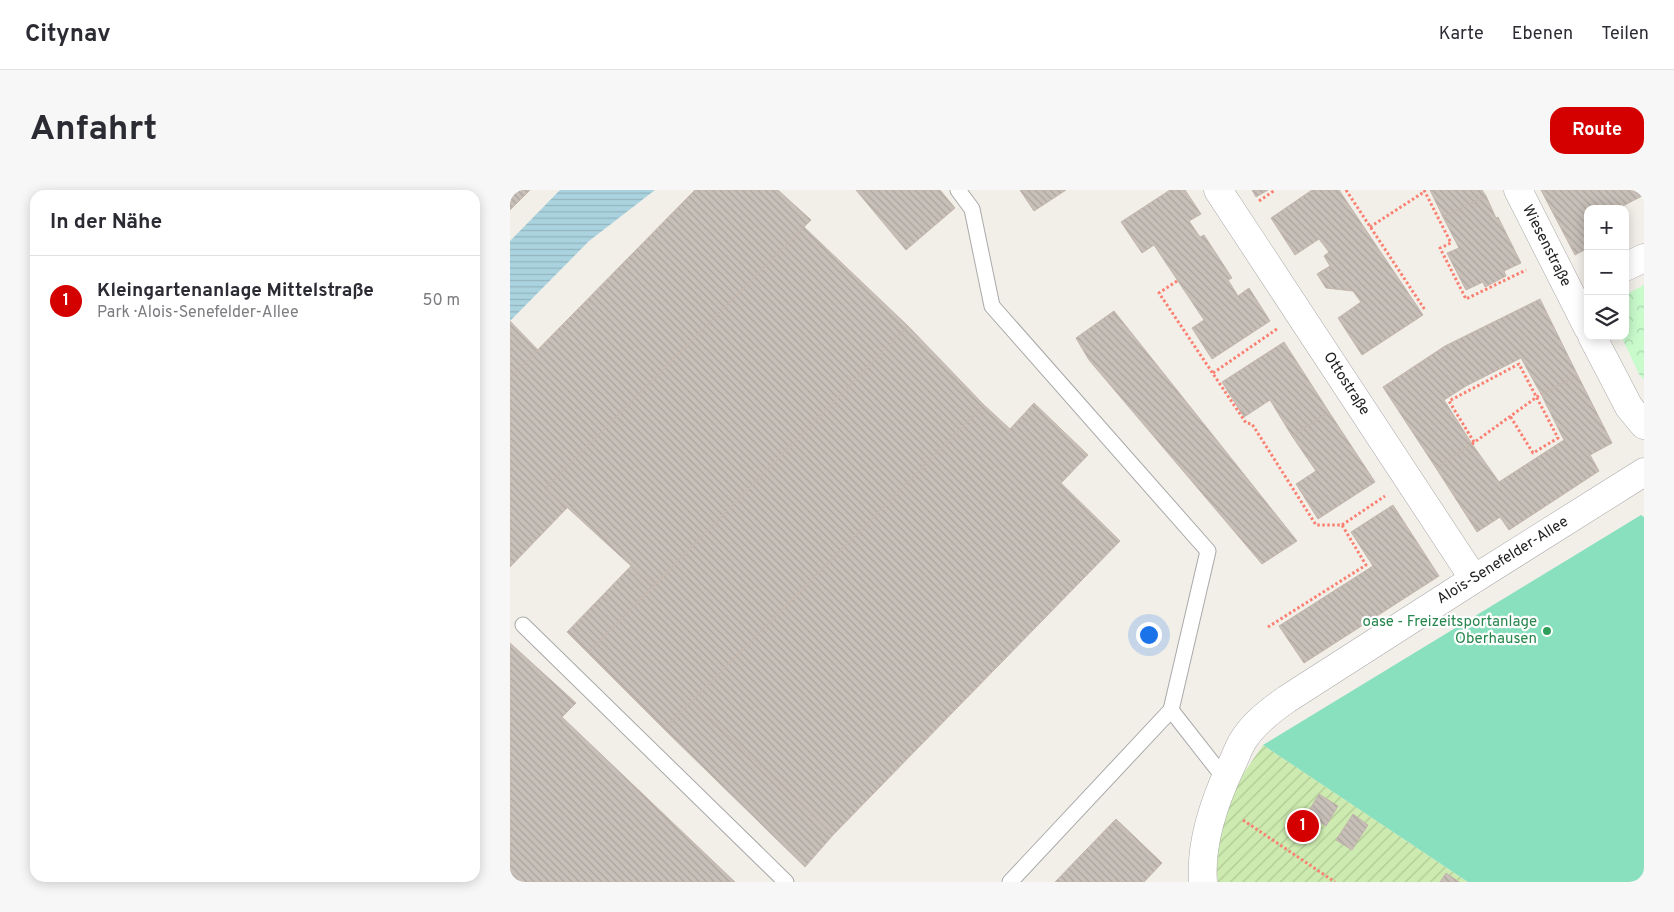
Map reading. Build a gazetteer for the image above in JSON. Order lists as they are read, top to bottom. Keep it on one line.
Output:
{"streets":{"street":["Wiesenstraße","Ottostraße","Alois-Senefelder-Allee"]},"crossings":[["Ottostraße","Alois-Senefelder-Allee"]],"places":["oase - Freizeitsportanlage Oberhausen"],"page":{"header":"Citynav","nav":["Karte","Ebenen","Teilen"],"buttons":"Route","title":"Anfahrt","heading":"In der Nähe","map_buttons":["+","−"],"list":[{"mark":"1","name":"Kleingartenanlage Mittelstraße","note":"Park · Alois-Senefelder-Allee","value":"50 m"}],"pins":"1"}}
